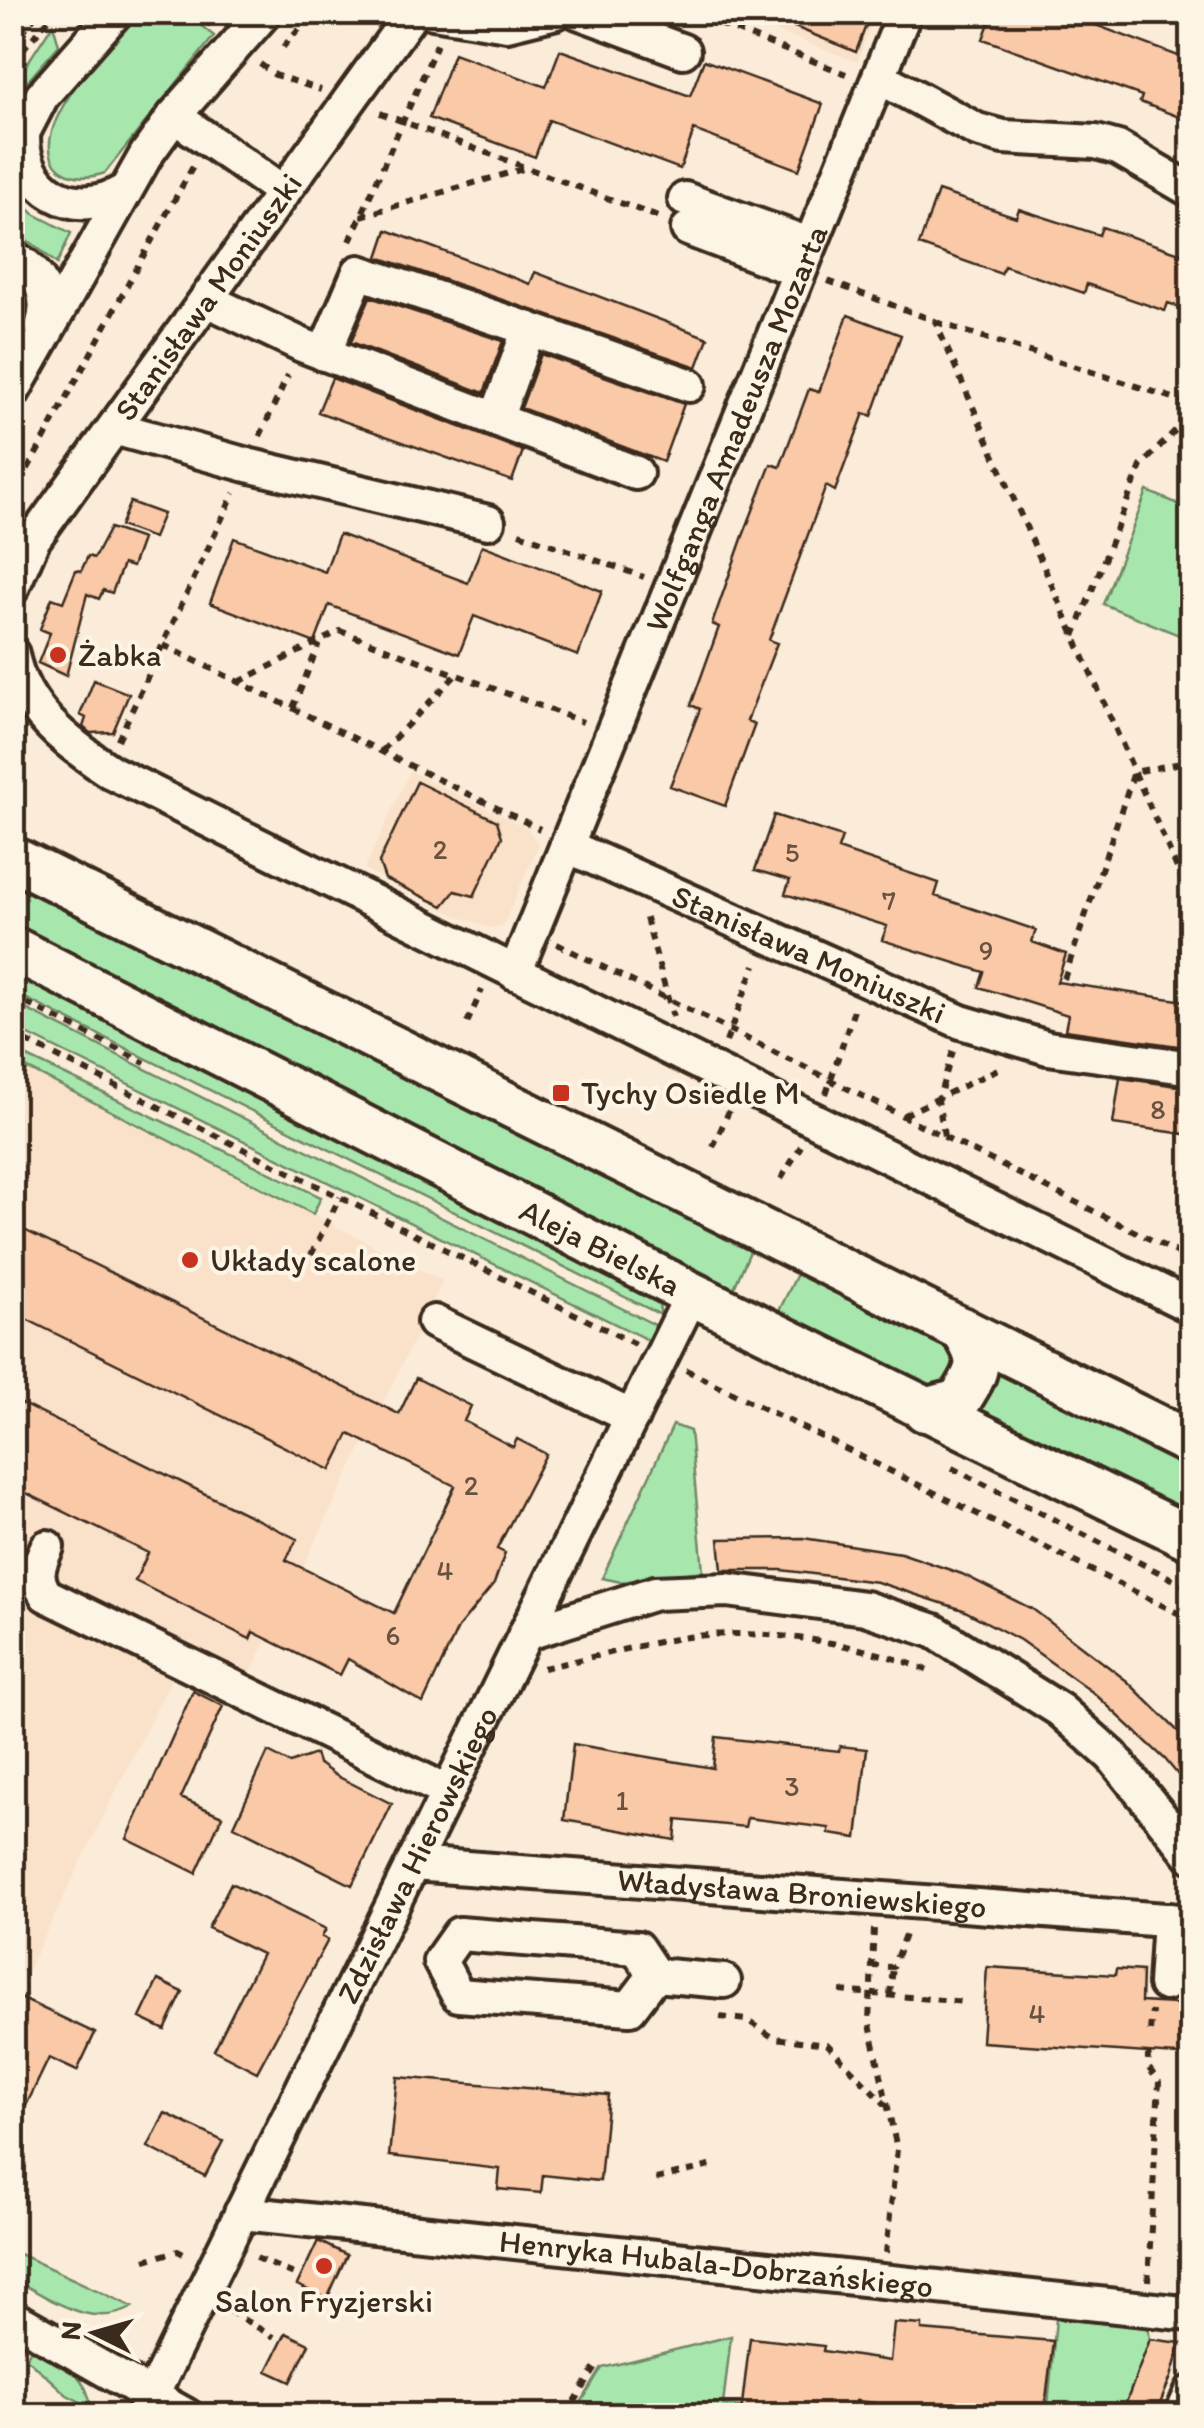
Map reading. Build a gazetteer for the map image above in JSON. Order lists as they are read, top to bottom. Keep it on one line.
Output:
{"streets":{"main road":["Aleja Bielska"],"street":["Stanisława Moniuszki","Wolfganga Amadeusza Mozarta","Zdzisława Hierowskiego","Władysława Broniewskiego","Henryka Hubala-Dobrzańskiego"]},"crossings":[["Stanisława Moniuszki","Wolfganga Amadeusza Mozarta"],["Aleja Bielska","Zdzisława Hierowskiego"],["Zdzisława Hierowskiego","Władysława Broniewskiego"],["Zdzisława Hierowskiego","Henryka Hubala-Dobrzańskiego"]],"places":{"other":["Żabka","Układy scalone","Salon Fryzjerski"],"transit":["Tychy Osiedle M"]},"house_numbers":["2","5","7","9","8","2","4","6","3","1","4"],"north":"left"}
